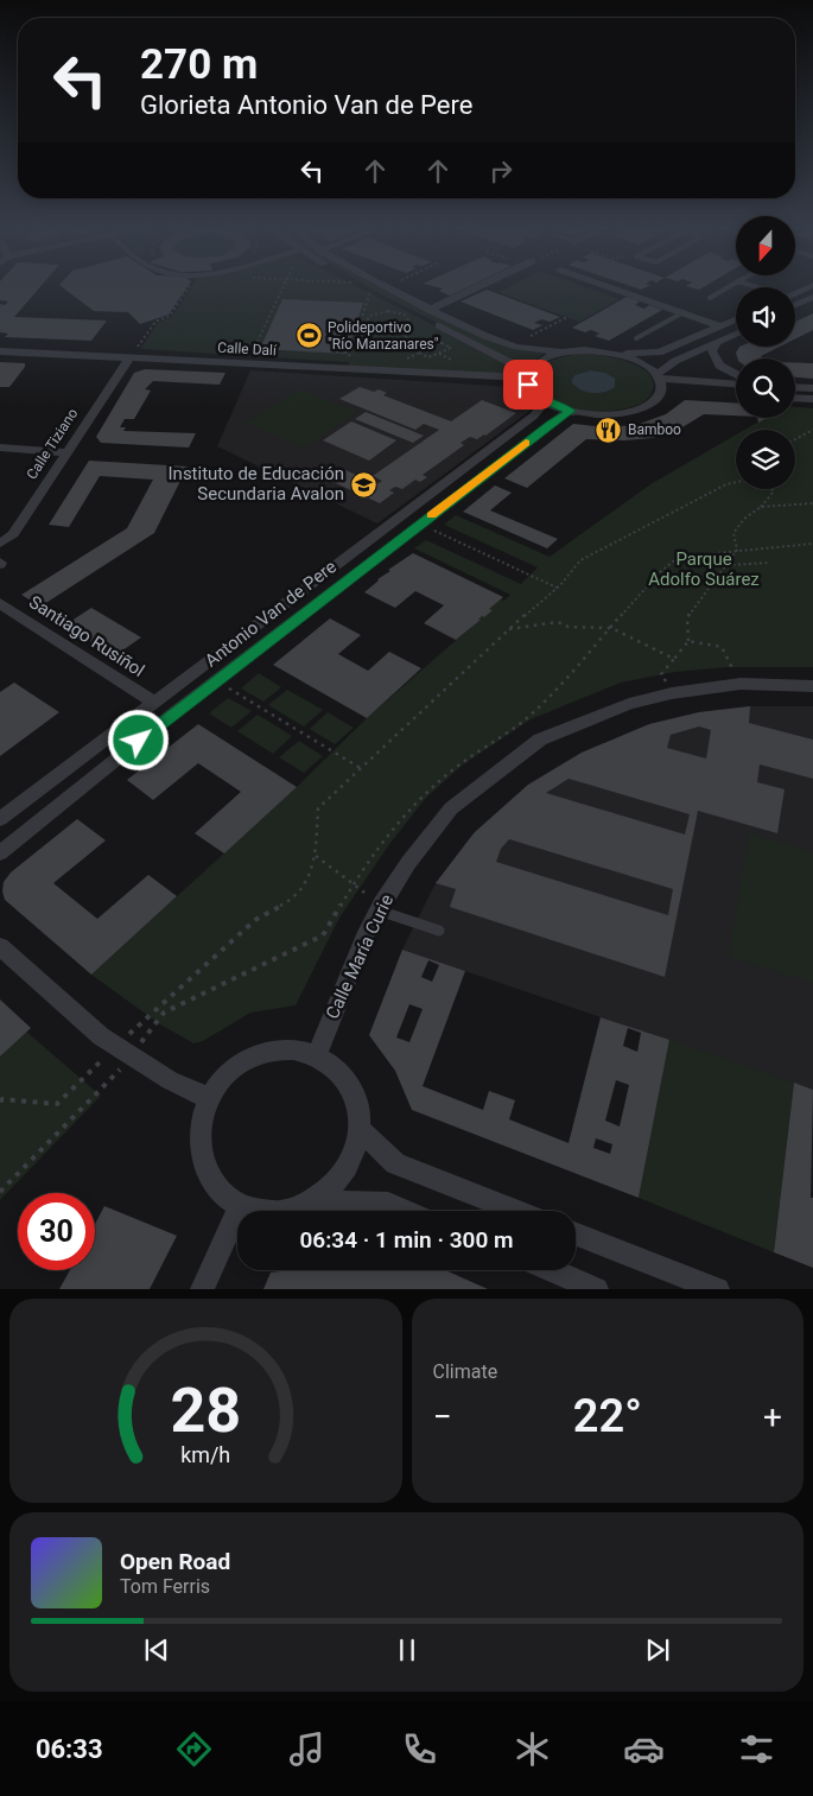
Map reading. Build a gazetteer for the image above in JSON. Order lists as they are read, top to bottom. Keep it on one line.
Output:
{"streets":{"street":["Calle Dalí","Calle Tiziano","Antonio Van de Pere","Santiago Rusiñol","Calle María Curie"]},"crossings":[["Calle Dalí","Calle Tiziano"],["Antonio Van de Pere","Santiago Rusiñol"]],"parks":["Parque Adolfo Suárez"],"places":{"sports":["Polideportivo \"Río Manzanares\""],"restaurant":["Bamboo"],"school or university":["Instituto de Educación Secundaria Avalon"]},"north":"bottom","page":{"turn":["270 m","Glorieta Antonio Van de Pere"],"limit":"30","trip":"06:34 · 1 min · 300 m","tile":"Climate","heat":["−","22°","+"],"song":["Open Road","Tom Ferris"],"tabs":"06:33","gauge":["28","km/h"]}}
